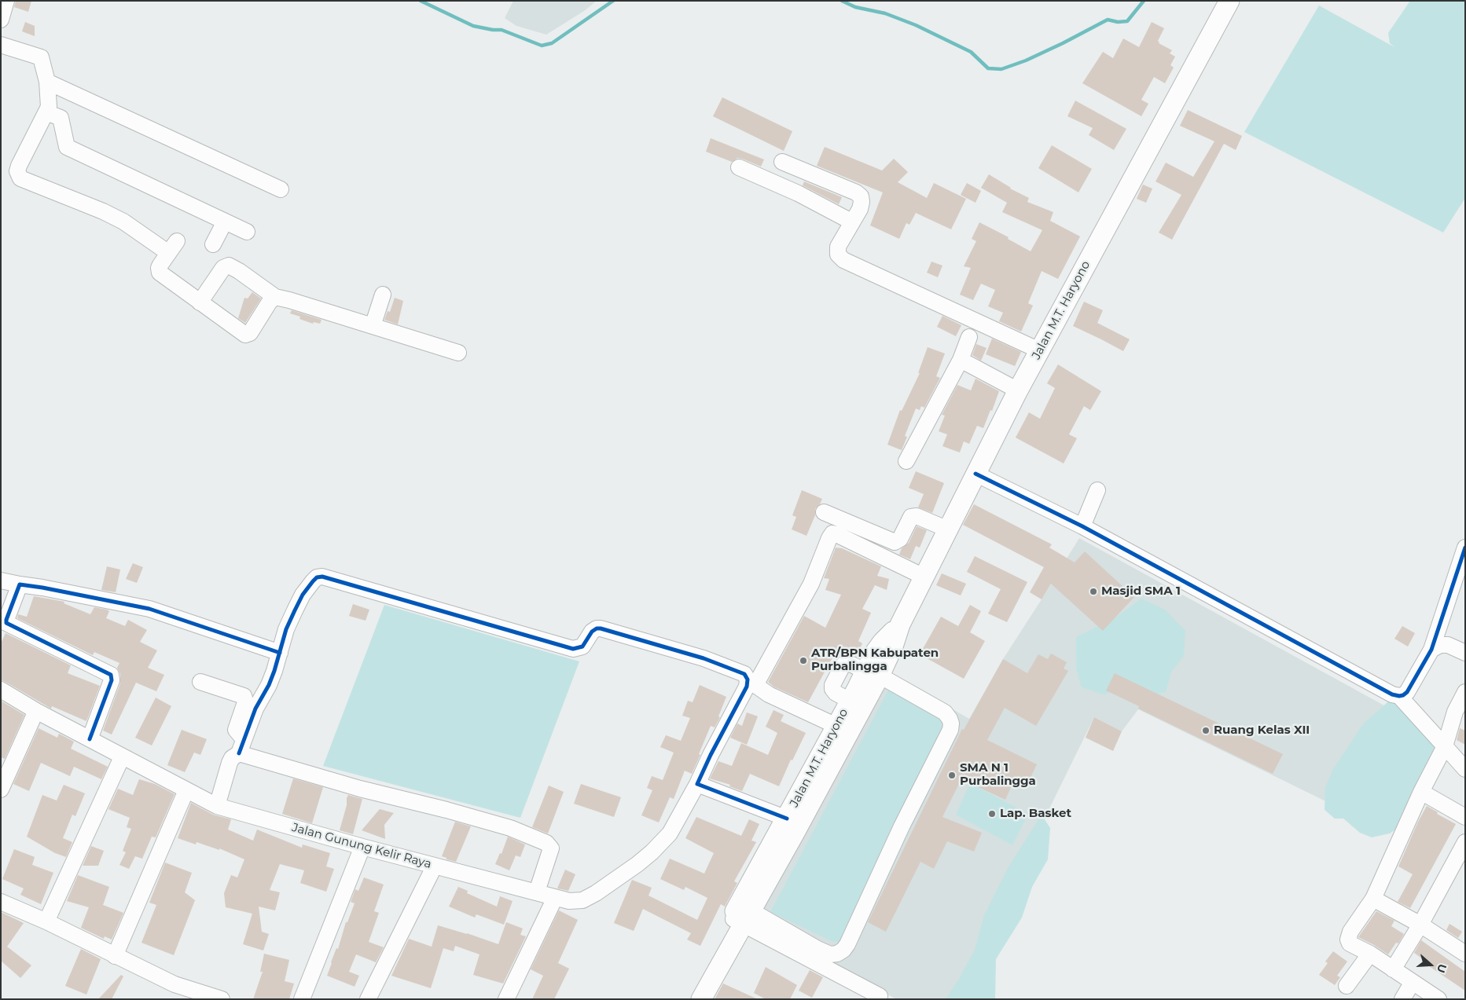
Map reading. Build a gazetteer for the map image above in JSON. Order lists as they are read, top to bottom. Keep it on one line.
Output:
{"streets":{"main road":["Jalan M.T. Haryono"],"street":["Jalan Gunung Kelir Raya"]},"crossings":[["Jalan M.T. Haryono","Jalan Gunung Kelir Raya"]],"places":["Masjid SMA 1","ATR/BPN Kabupaten Purbalingga","Ruang Kelas XII","SMA N 1 Purbalingga","Lap. Basket"],"north":"right"}
